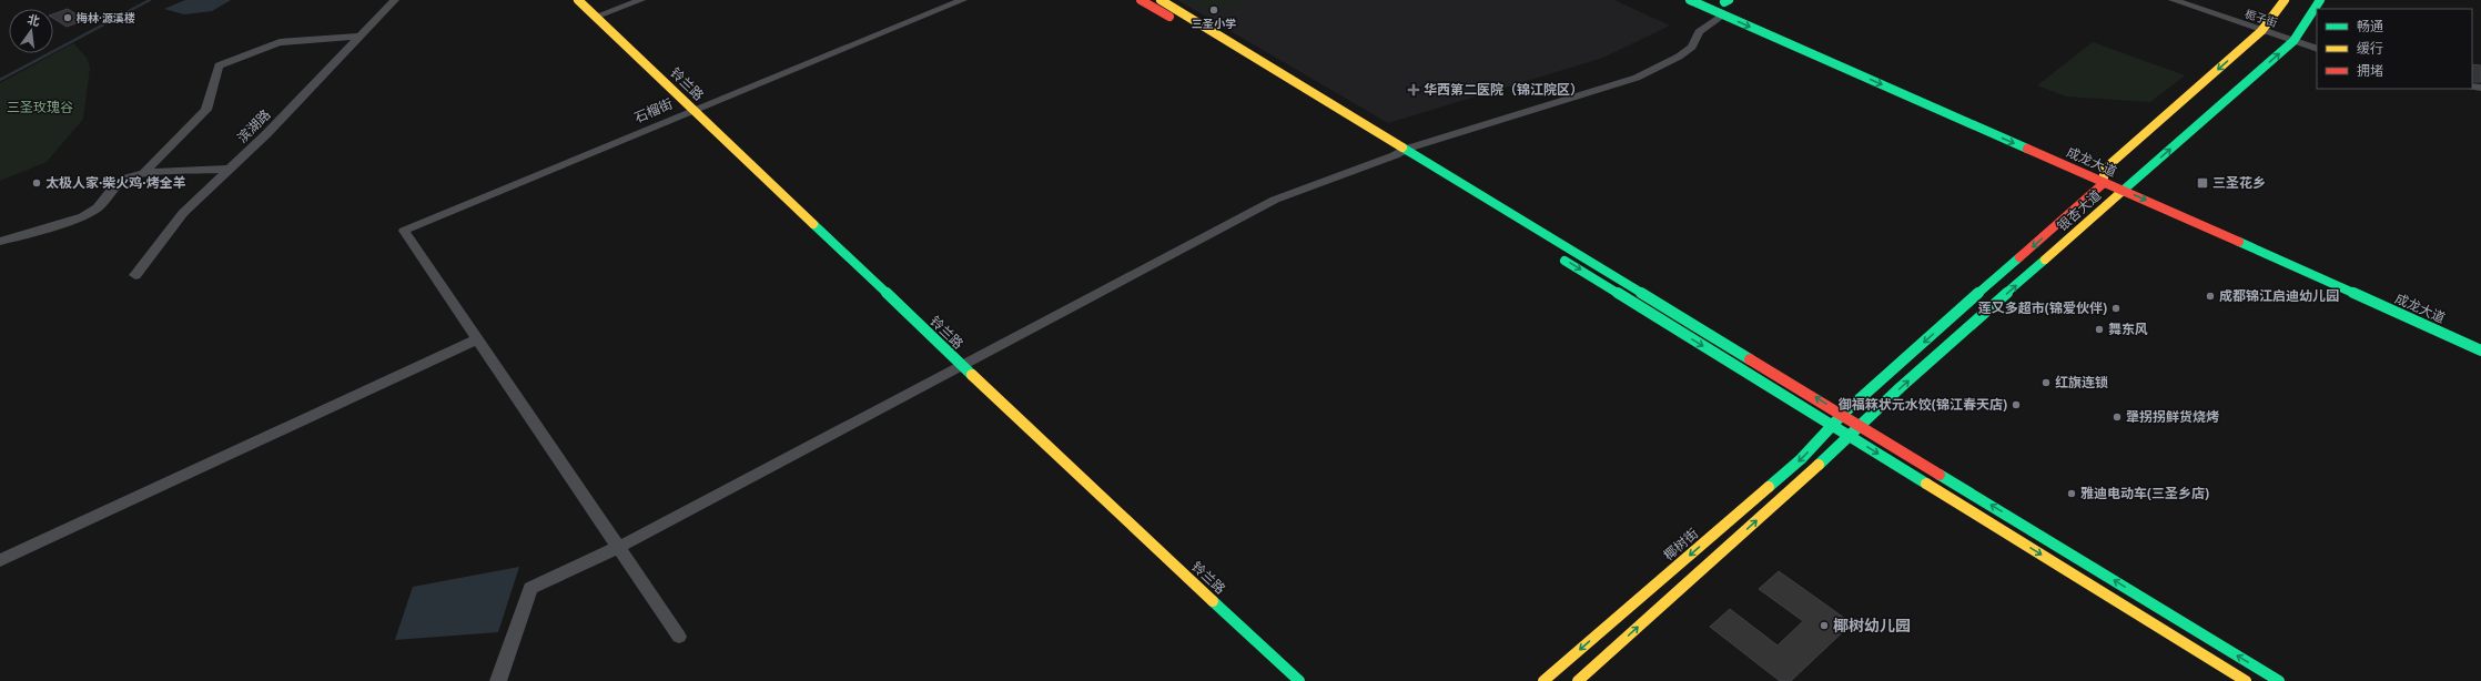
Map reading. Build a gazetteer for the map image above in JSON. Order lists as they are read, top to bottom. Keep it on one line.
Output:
{"streets":{"main road":["铃兰路","成龙大道","银杏大道","椰树街"],"street":["栀子街","石榴街","滨湖路"]},"crossings":[["栀子街","银杏大道"],["铃兰路","石榴街"],["成龙大道","银杏大道"],["银杏大道","椰树街"]],"one_way":["成龙大道"],"parks":["三圣玫瑰谷"],"places":{"other":["三圣小学","梅林·源溪楼","太极人家·柴火鸡·烤全羊","成都锦江启迪幼儿园","莲又多超市(锦爱伙伴)","舞东风","红旗连锁","御福箖状元水饺(锦江春天店)","犟拐拐鲜货烧烤","雅迪电动车(三圣乡店)","椰树幼儿园"],"health":["华西第二医院（锦江院区）"],"transit":["三圣花乡"]},"legend":["畅通","缓行","拥堵"],"north":"top"}
